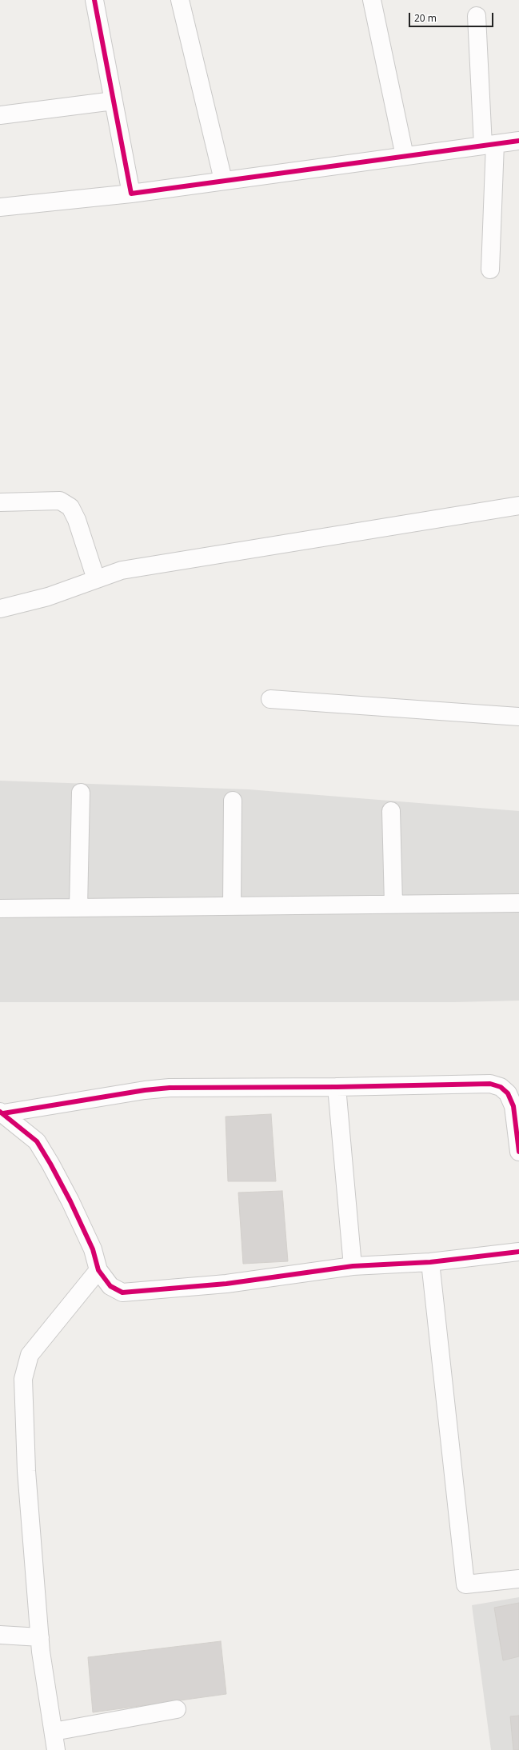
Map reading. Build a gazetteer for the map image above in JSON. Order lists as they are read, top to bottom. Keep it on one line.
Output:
{"scale_bar":"20 m"}
